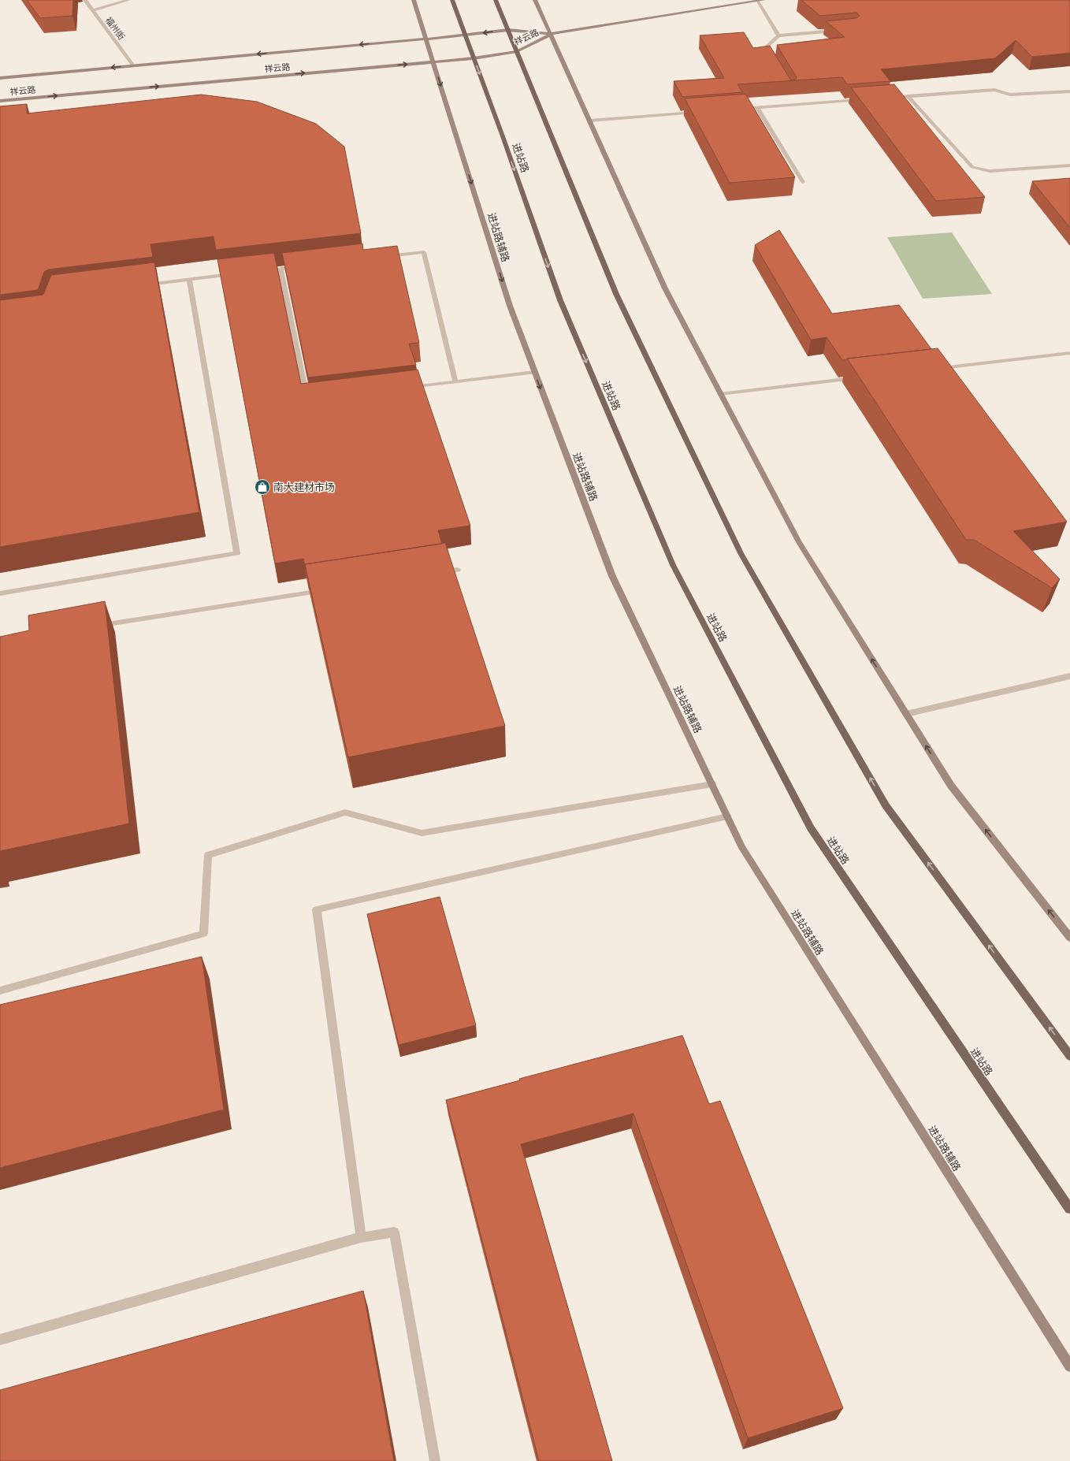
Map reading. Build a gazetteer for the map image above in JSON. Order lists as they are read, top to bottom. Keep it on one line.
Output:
{"streets":{"main road":["进站路"],"street":["福州街","祥云路","进站路辅路"]},"crossings":[["福州街","祥云路"],["祥云路","进站路"],["祥云路","进站路辅路"]],"one_way":["进站路辅路"],"places":{"shop":["南大建材市场"]}}
